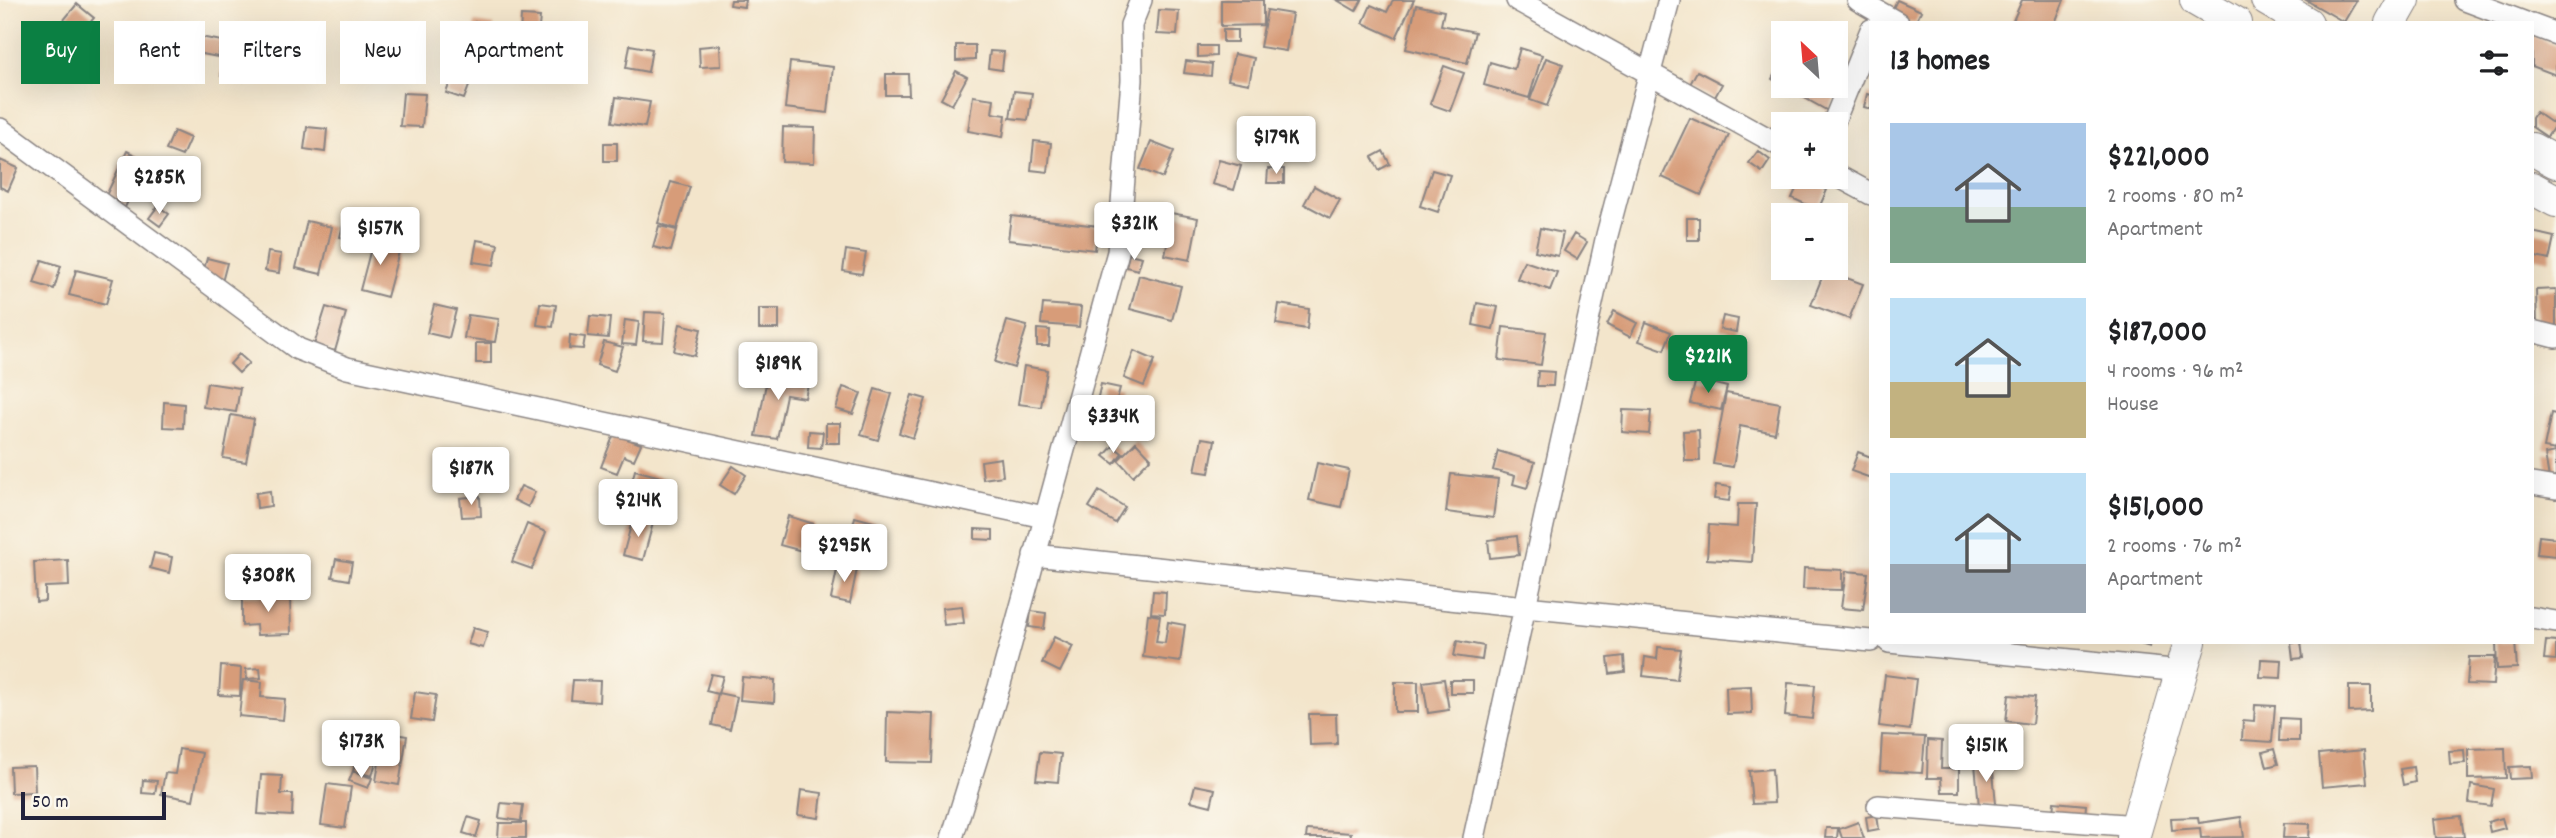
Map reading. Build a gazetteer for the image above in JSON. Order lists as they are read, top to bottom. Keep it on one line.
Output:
{"scale_bar":"50 m","north":"top left","page":{"map_buttons":["+","−"],"chip":["Buy","Rent","Filters","New","Apartment"],"heading":"13 homes","list":[{"name":"$221,000","note":"2 rooms · 80 m² · Apartment"},{"name":"$187,000","note":"4 rooms · 96 m² · House"},{"name":"$151,000","note":"2 rooms · 76 m² · Apartment"}],"price":["$179K","$285K","$321K","$157K","$221K","$189K","$334K","$187K","$214K","$295K","$308K","$173K","$151K"],"scale":"50 m"}}
